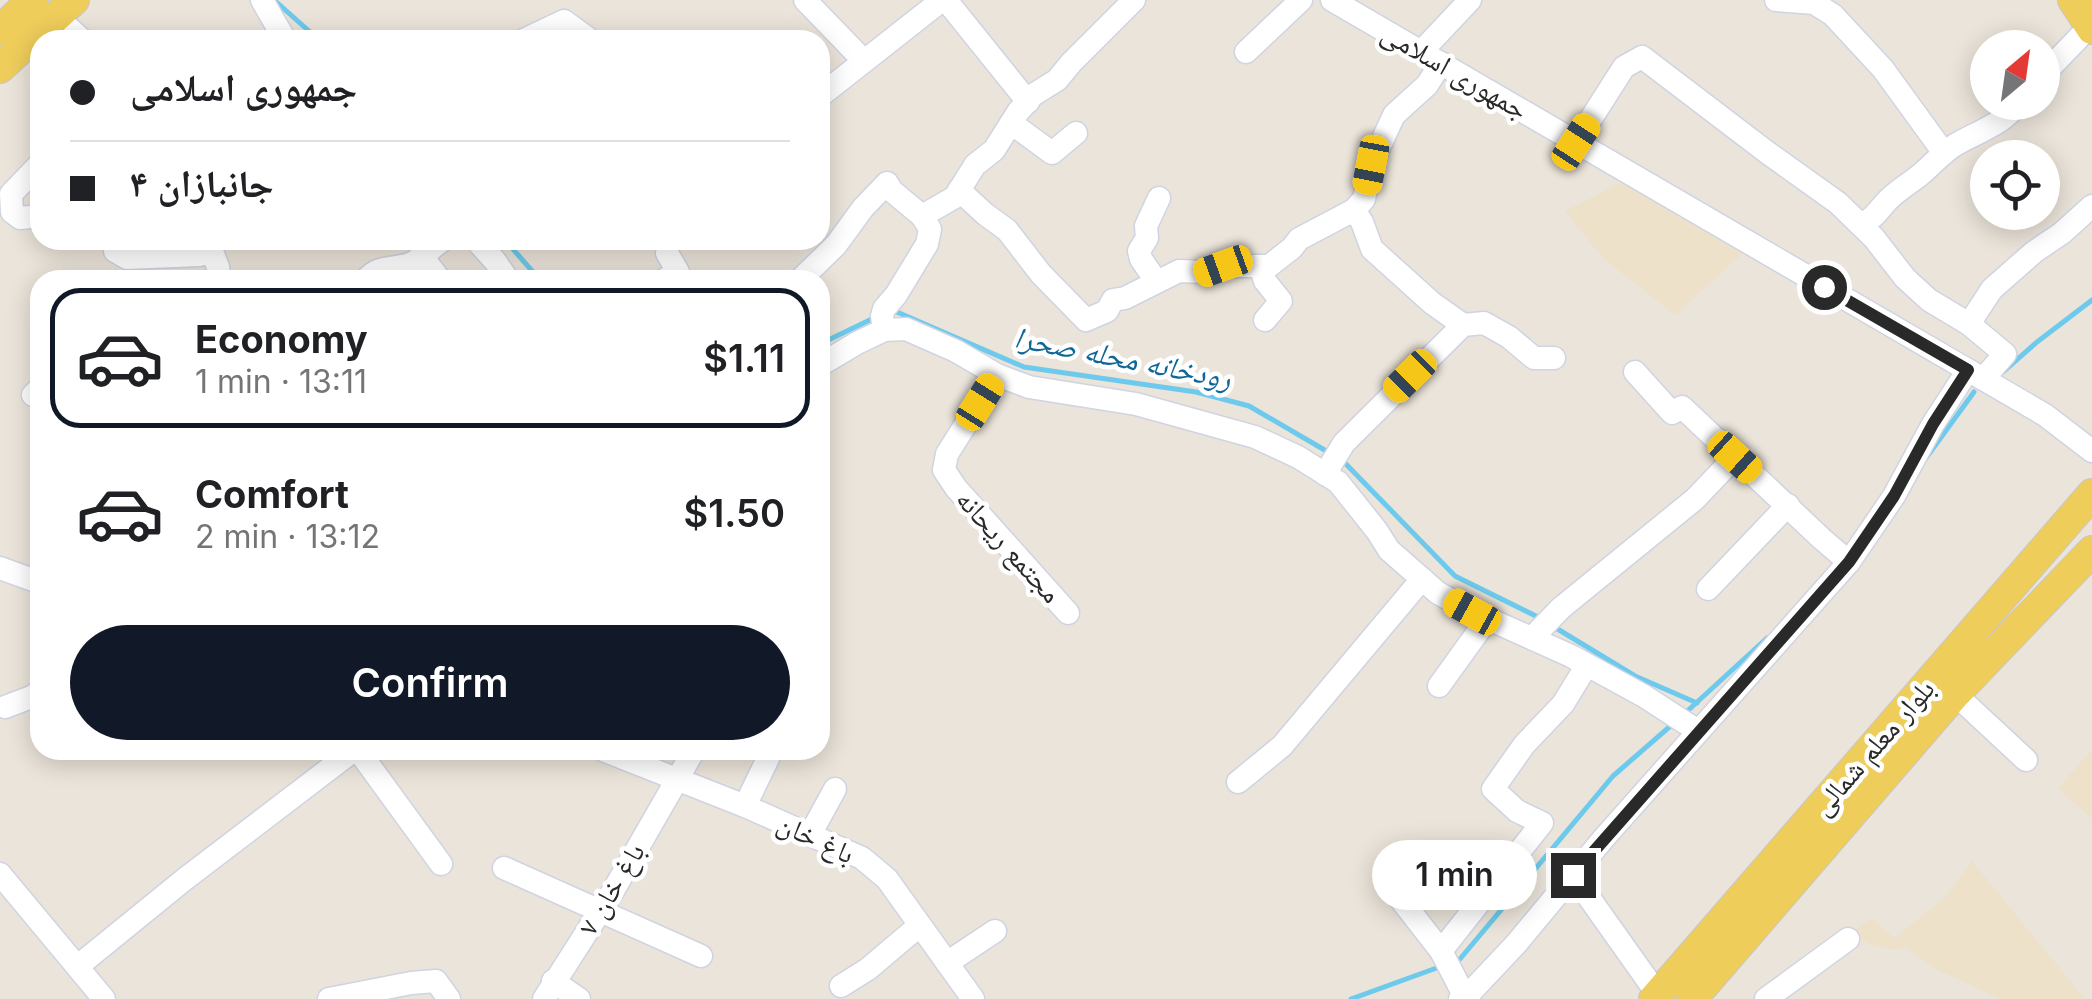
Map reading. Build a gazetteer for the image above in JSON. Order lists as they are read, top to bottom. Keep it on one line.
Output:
{"streets":{"main road":["بلوار معلم شمالی"],"street":["جمهوری اسلامی","مجتمع ریحانه","باغ خان","باغ خان ۷"]},"crossings":[["باغ خان","باغ خان ۷"]],"water":["رودخانه محله صحرا"],"north":"top right","page":{"banner":["جمهوری اسلامی","جانبازان ۴"],"list":[{"name":"Economy","note":"1 min · 13:11","value":"$1.11"},{"name":"Comfort","note":"2 min · 13:12","value":"$1.50"}],"buttons":"Confirm","bubble":"1 min"}}
